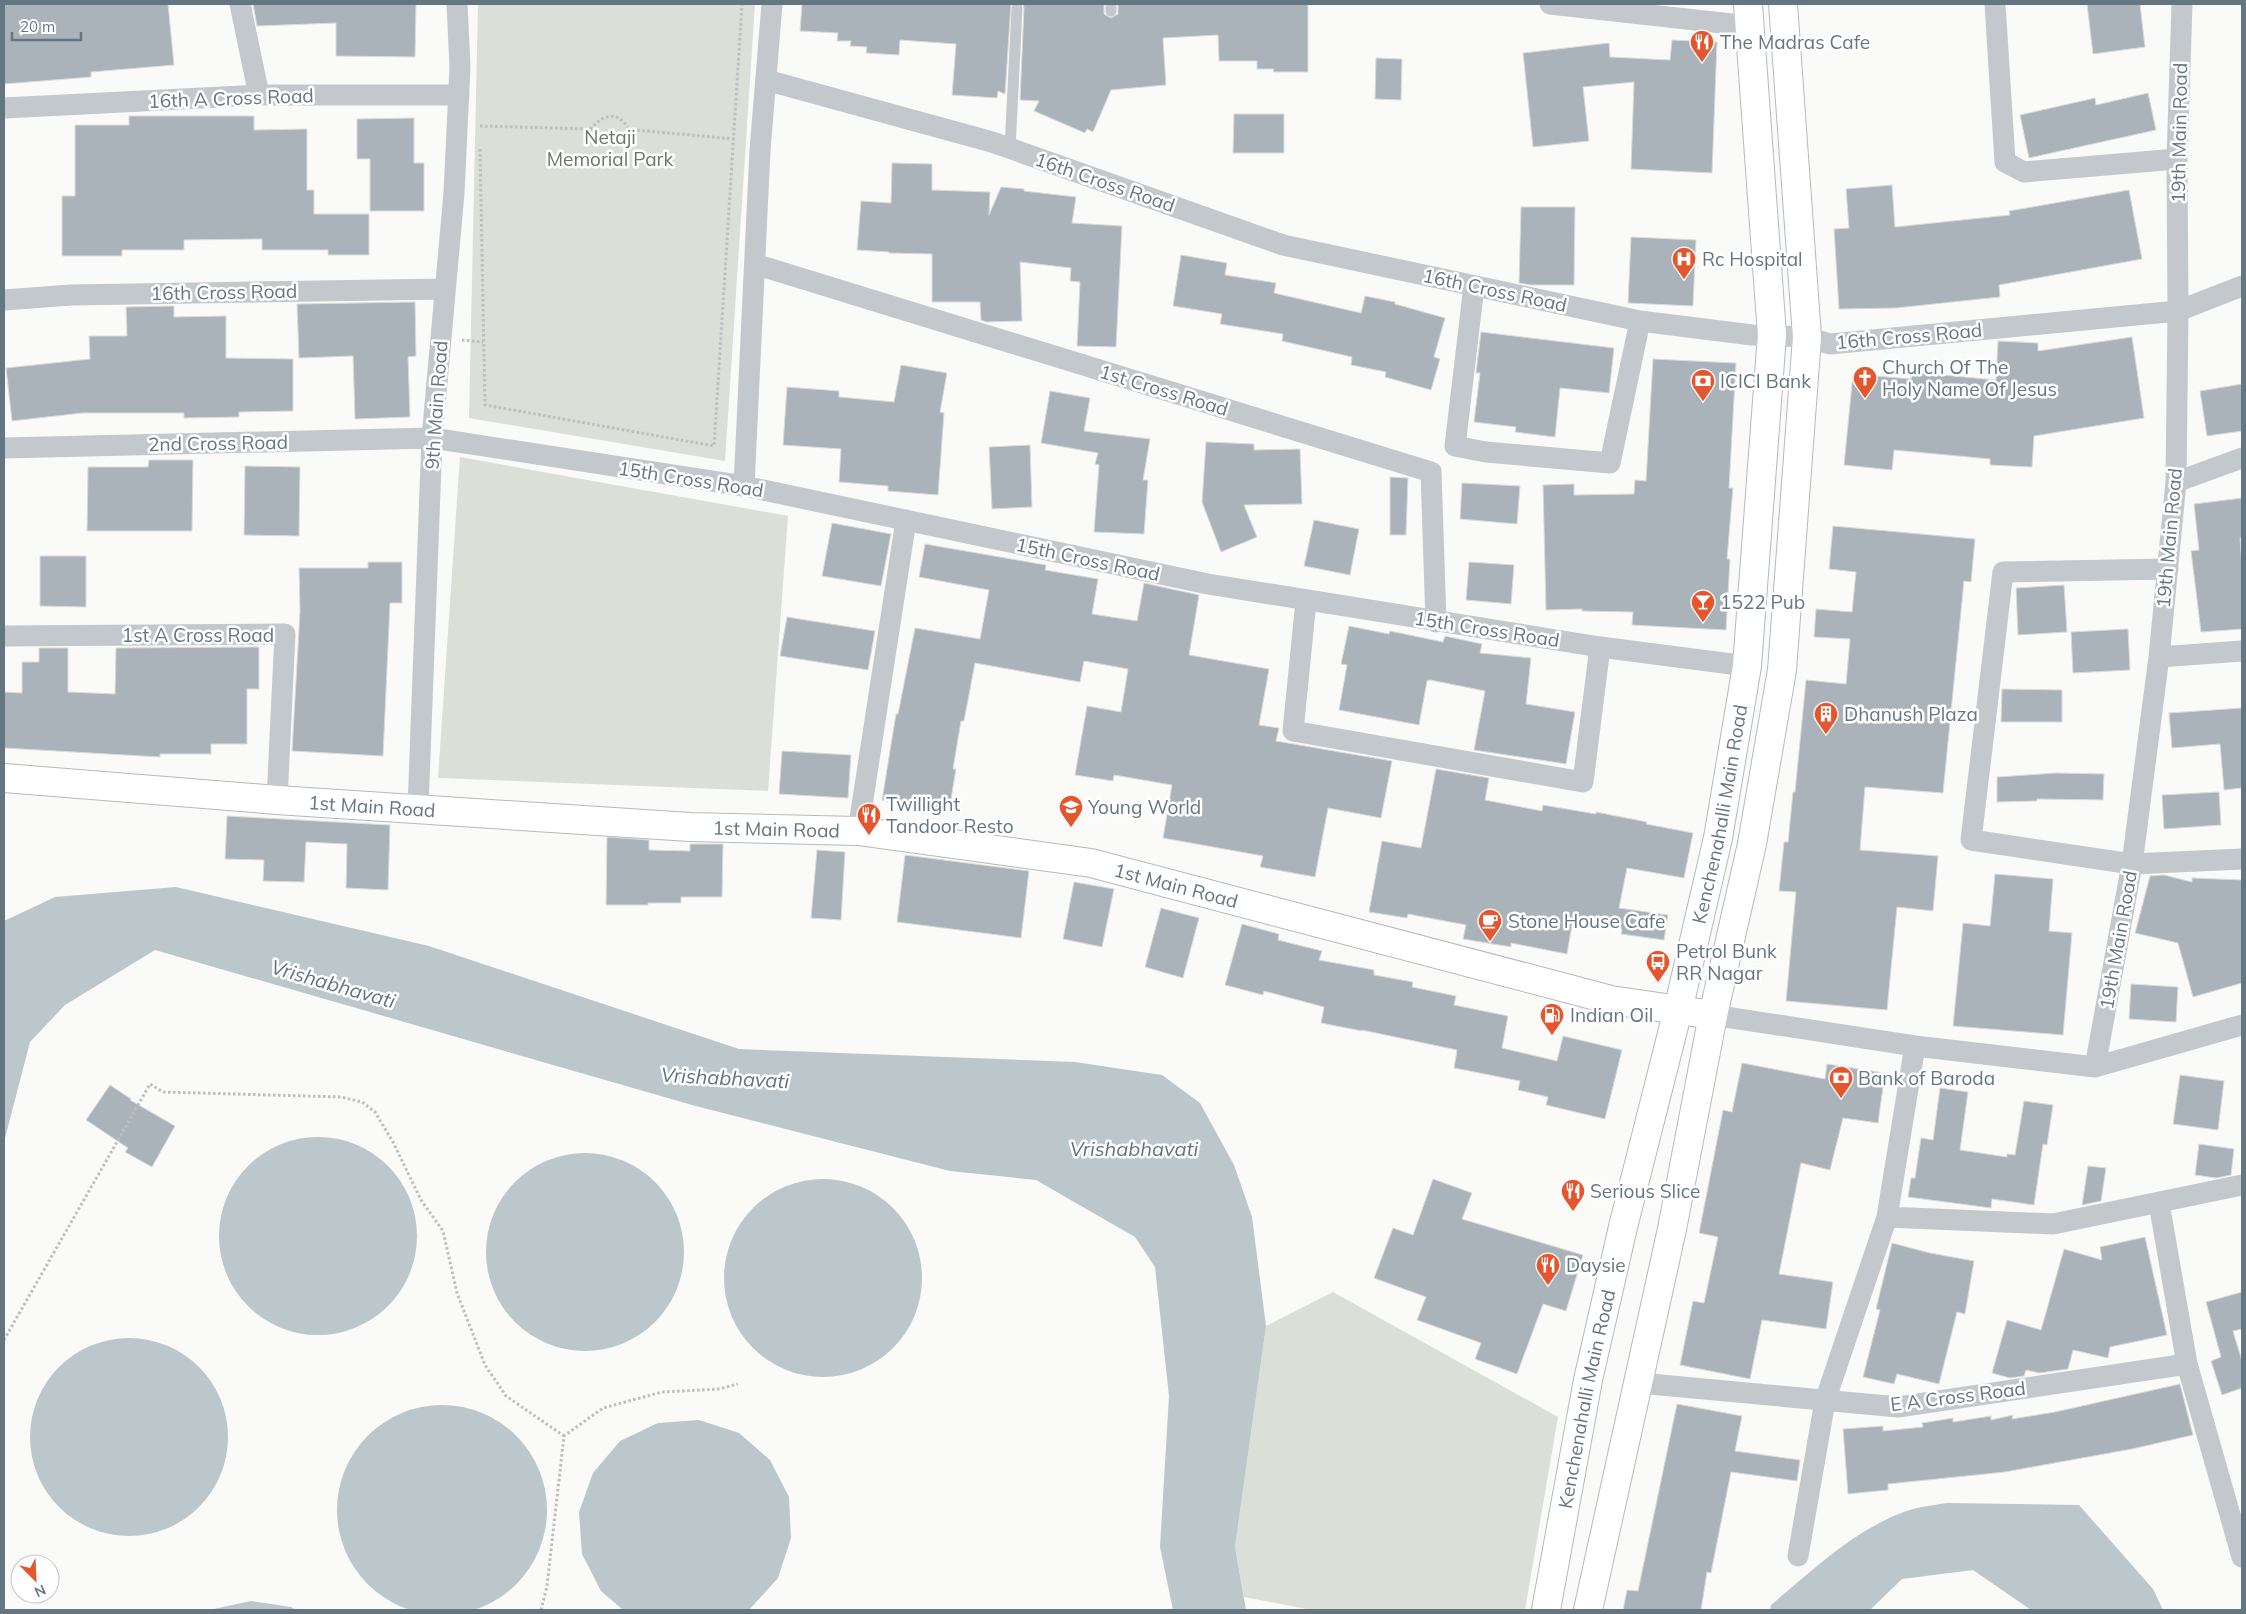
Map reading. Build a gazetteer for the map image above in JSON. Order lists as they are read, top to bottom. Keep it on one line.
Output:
{"streets":{"main road":["1st Main Road","Kenchenahalli Main Road"],"street":["16th A Cross Road","19th Main Road","16th Cross Road","1st Cross Road","9th Main Road","2nd Cross Road","15th Cross Road","1st A Cross Road","E A Cross Road"]},"crossings":[["16th A Cross Road","9th Main Road"],["19th Main Road","16th Cross Road"],["16th Cross Road","9th Main Road"],["16th Cross Road","Kenchenahalli Main Road"],["1st Cross Road","15th Cross Road"],["9th Main Road","2nd Cross Road"],["9th Main Road","15th Cross Road"],["9th Main Road","1st Main Road"],["2nd Cross Road","15th Cross Road"],["15th Cross Road","Kenchenahalli Main Road"],["1st A Cross Road","1st Main Road"],["1st Main Road","Kenchenahalli Main Road"],["Kenchenahalli Main Road","E A Cross Road"]],"water":["Vrishabhavati"],"parks":["Netaji Memorial Park"],"places":{"restaurant":["The Madras Cafe","Twillight Tandoor Resto","Serious Slice","Daysie"],"hospital":["Rc Hospital"],"church":["Church Of The Holy Name Of Jesus"],"bank":["ICICI Bank","Bank of Baroda"],"bar":["1522 Pub"],"building":["Dhanush Plaza"],"school or university":["Young World"],"cafe":["Stone House Cafe"],"bus stop":["Petrol Bunk RR Nagar"],"fuel station":["Indian Oil"]},"scale_bar":"20 m","north":"bottom right"}
